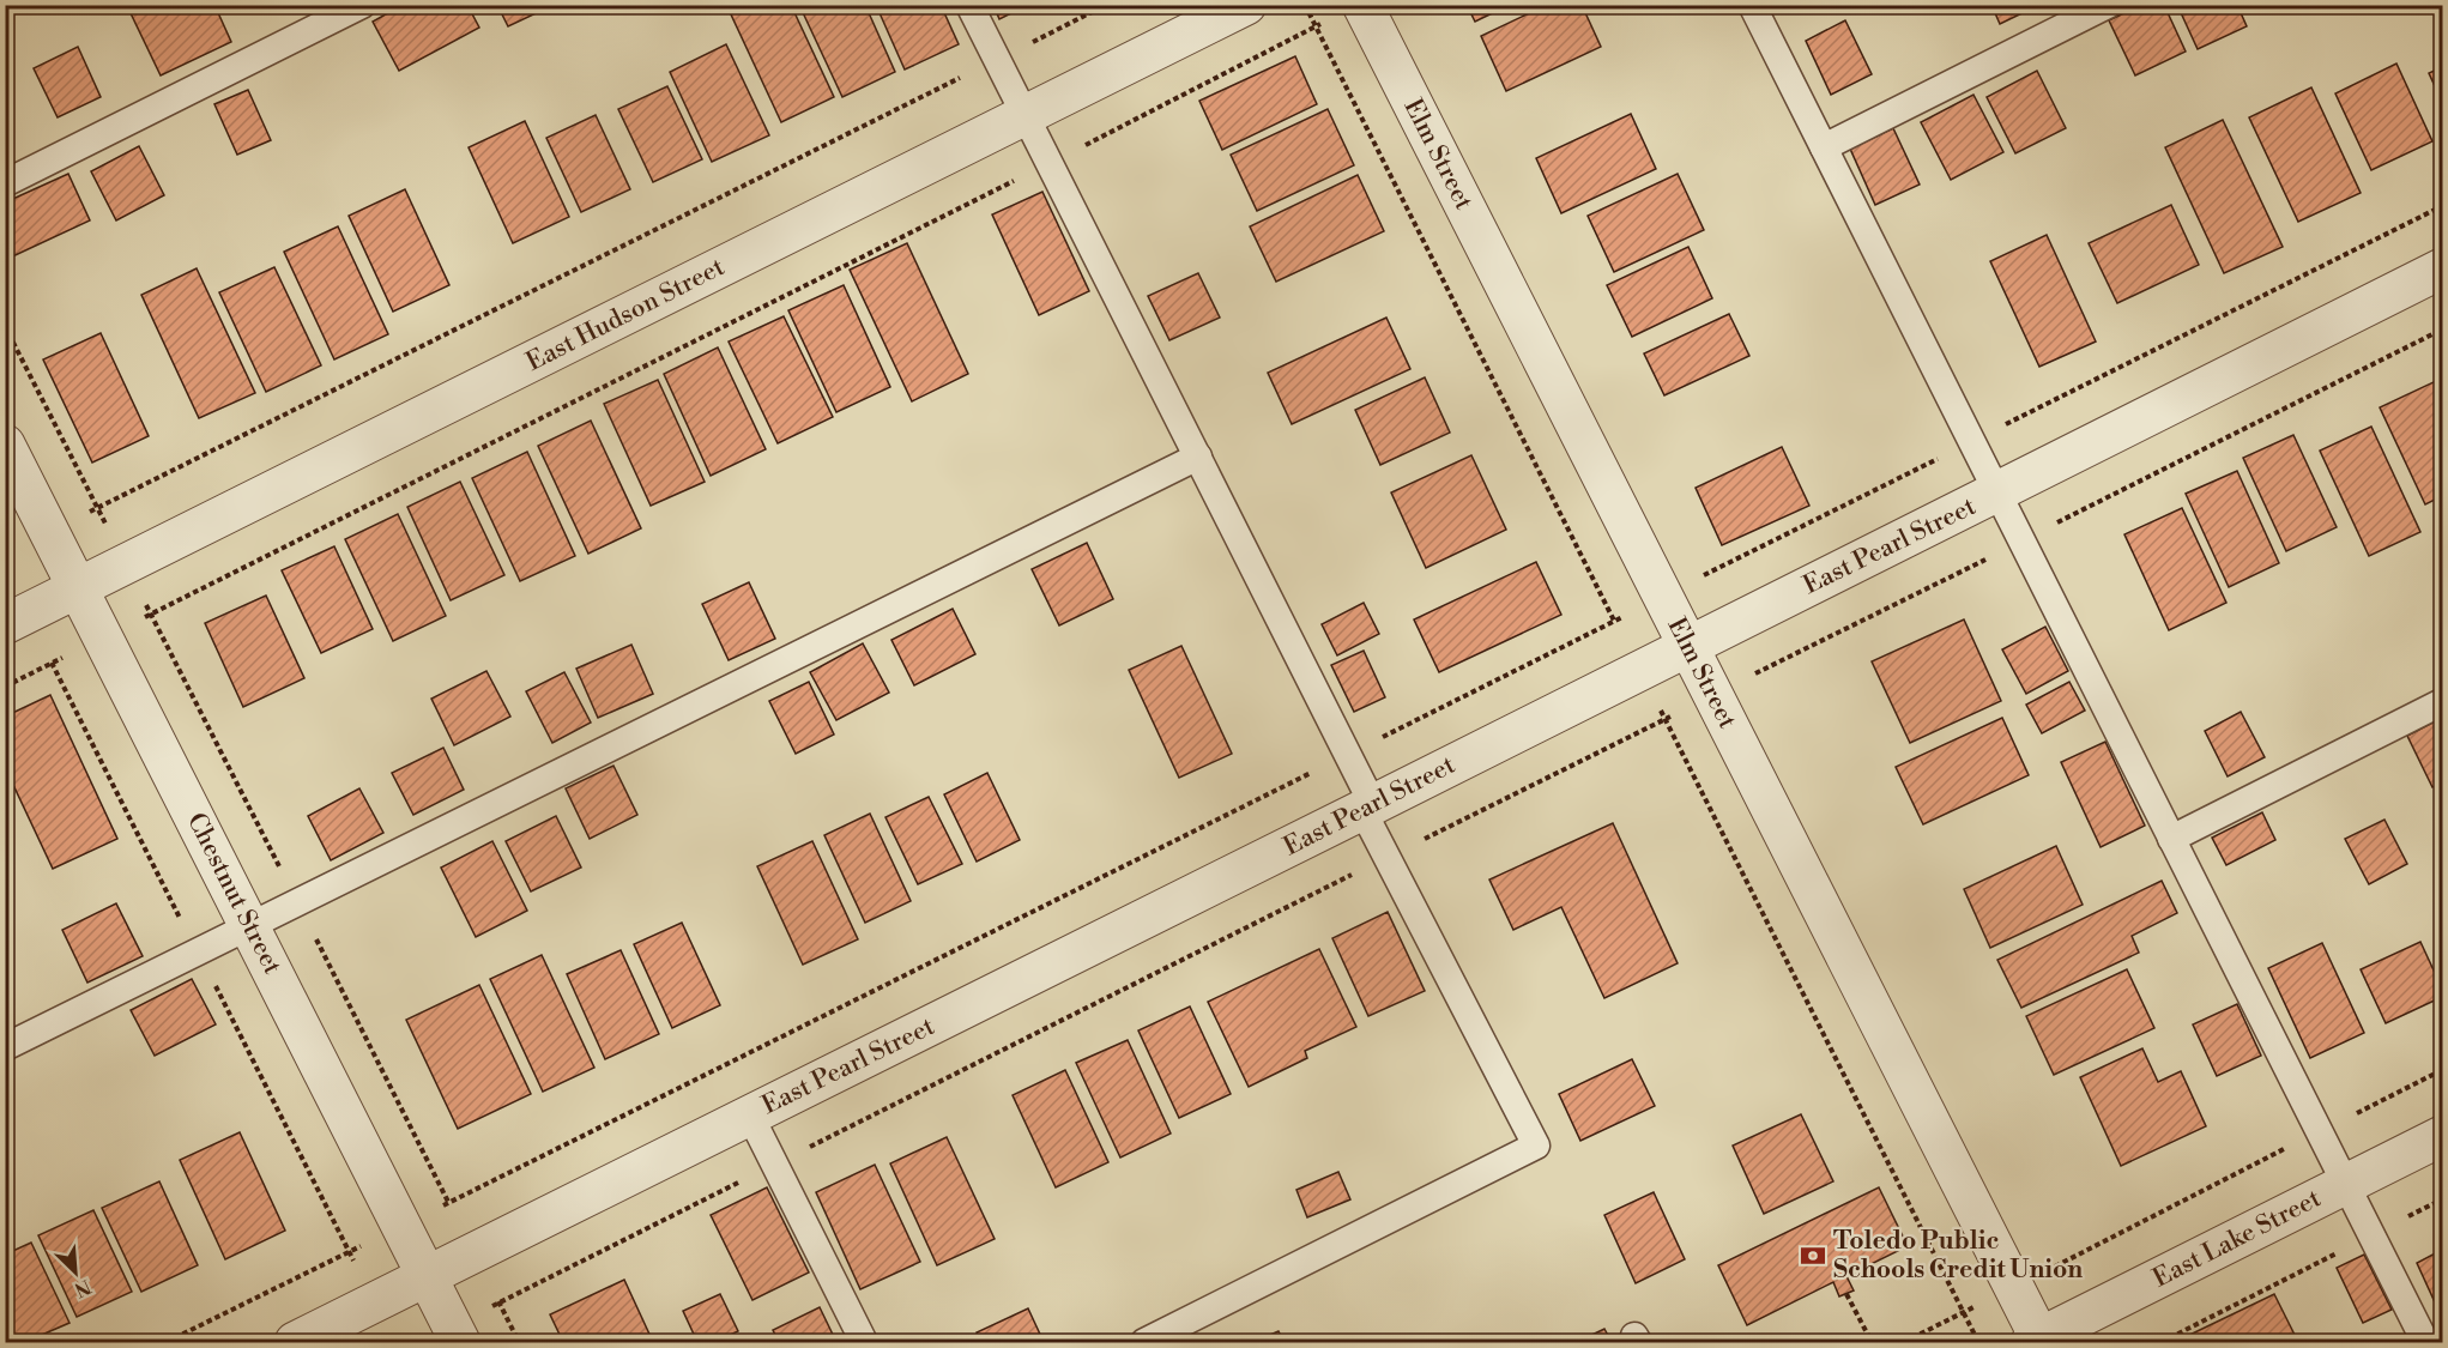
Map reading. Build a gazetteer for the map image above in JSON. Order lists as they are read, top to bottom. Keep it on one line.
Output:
{"streets":{"street":["Elm Street","East Hudson Street","East Pearl Street","Chestnut Street","East Lake Street"]},"crossings":[["Elm Street","East Pearl Street"],["Elm Street","East Lake Street"],["East Hudson Street","Chestnut Street"],["East Pearl Street","Chestnut Street"]],"places":{"bank":["Toledo Public Schools Credit Union"]},"north":"bottom right"}
